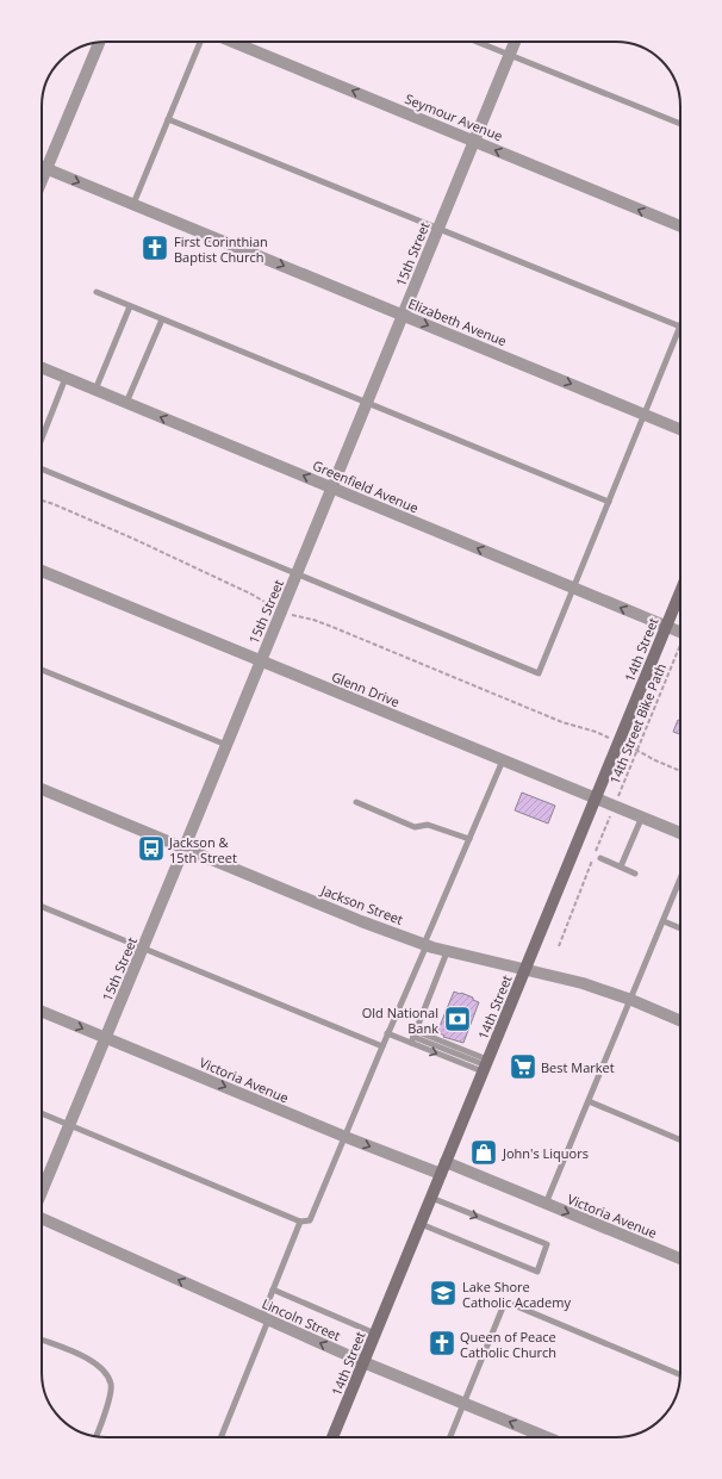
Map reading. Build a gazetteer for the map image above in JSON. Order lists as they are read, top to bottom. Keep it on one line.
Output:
{"streets":{"street":["Seymour Avenue","15th Street","Elizabeth Avenue","Greenfield Avenue","14th Street","Glenn Drive","Jackson Street","Victoria Avenue","Lincoln Street"],"path":["14th Street Bike Path"]},"crossings":[["Seymour Avenue","15th Street"],["15th Street","Elizabeth Avenue"],["15th Street","Greenfield Avenue"],["15th Street","Glenn Drive"],["15th Street","Jackson Street"],["15th Street","Victoria Avenue"],["Greenfield Avenue","14th Street"],["14th Street","Glenn Drive"],["14th Street","Jackson Street"],["14th Street","Victoria Avenue"],["14th Street","Lincoln Street"]],"one_way":["Seymour Avenue","Elizabeth Avenue","Greenfield Avenue","Victoria Avenue","Lincoln Street"],"places":{"church":["First Corinthian Baptist Church","Queen of Peace Catholic Church"],"bus stop":["Jackson & 15th Street"],"bank":["Old National Bank"],"supermarket":["Best Market"],"shop":["John's Liquors"],"school or university":["Lake Shore Catholic Academy"]}}
